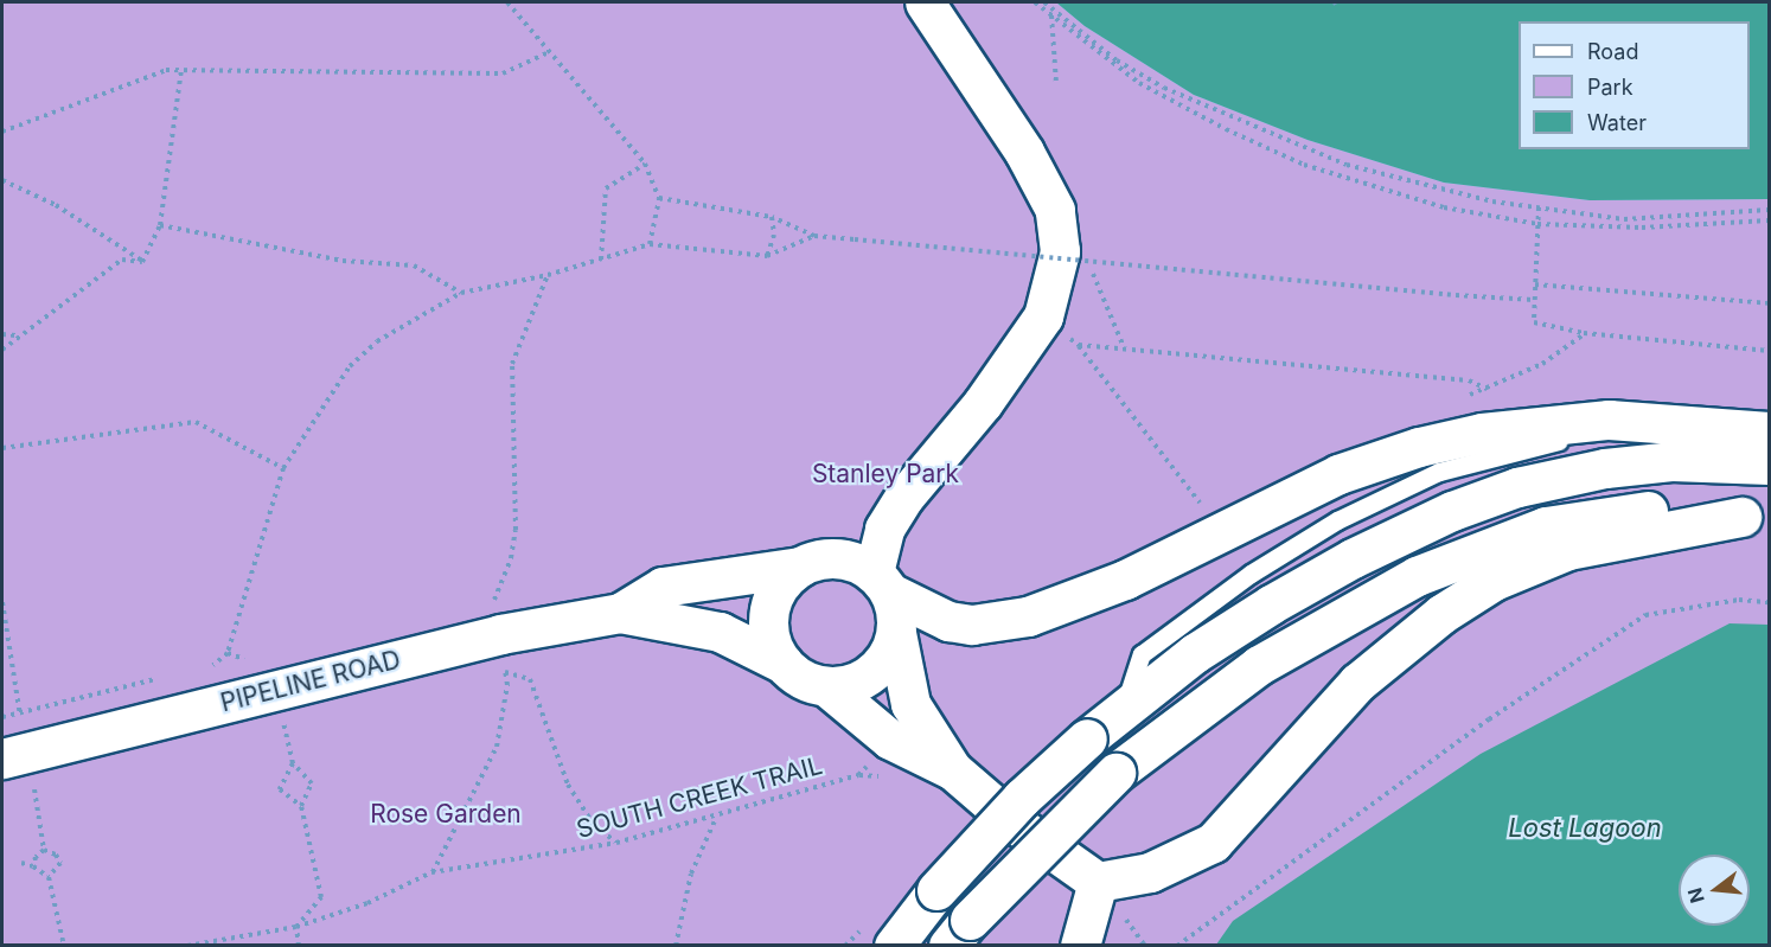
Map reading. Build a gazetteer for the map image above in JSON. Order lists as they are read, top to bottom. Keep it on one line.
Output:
{"streets":{"main road":["PIPELINE ROAD"],"path":["SOUTH CREEK TRAIL"]},"water":["Lost Lagoon"],"parks":["Stanley Park","Rose Garden"],"legend":["Road","Park","Water"],"north":"left"}
